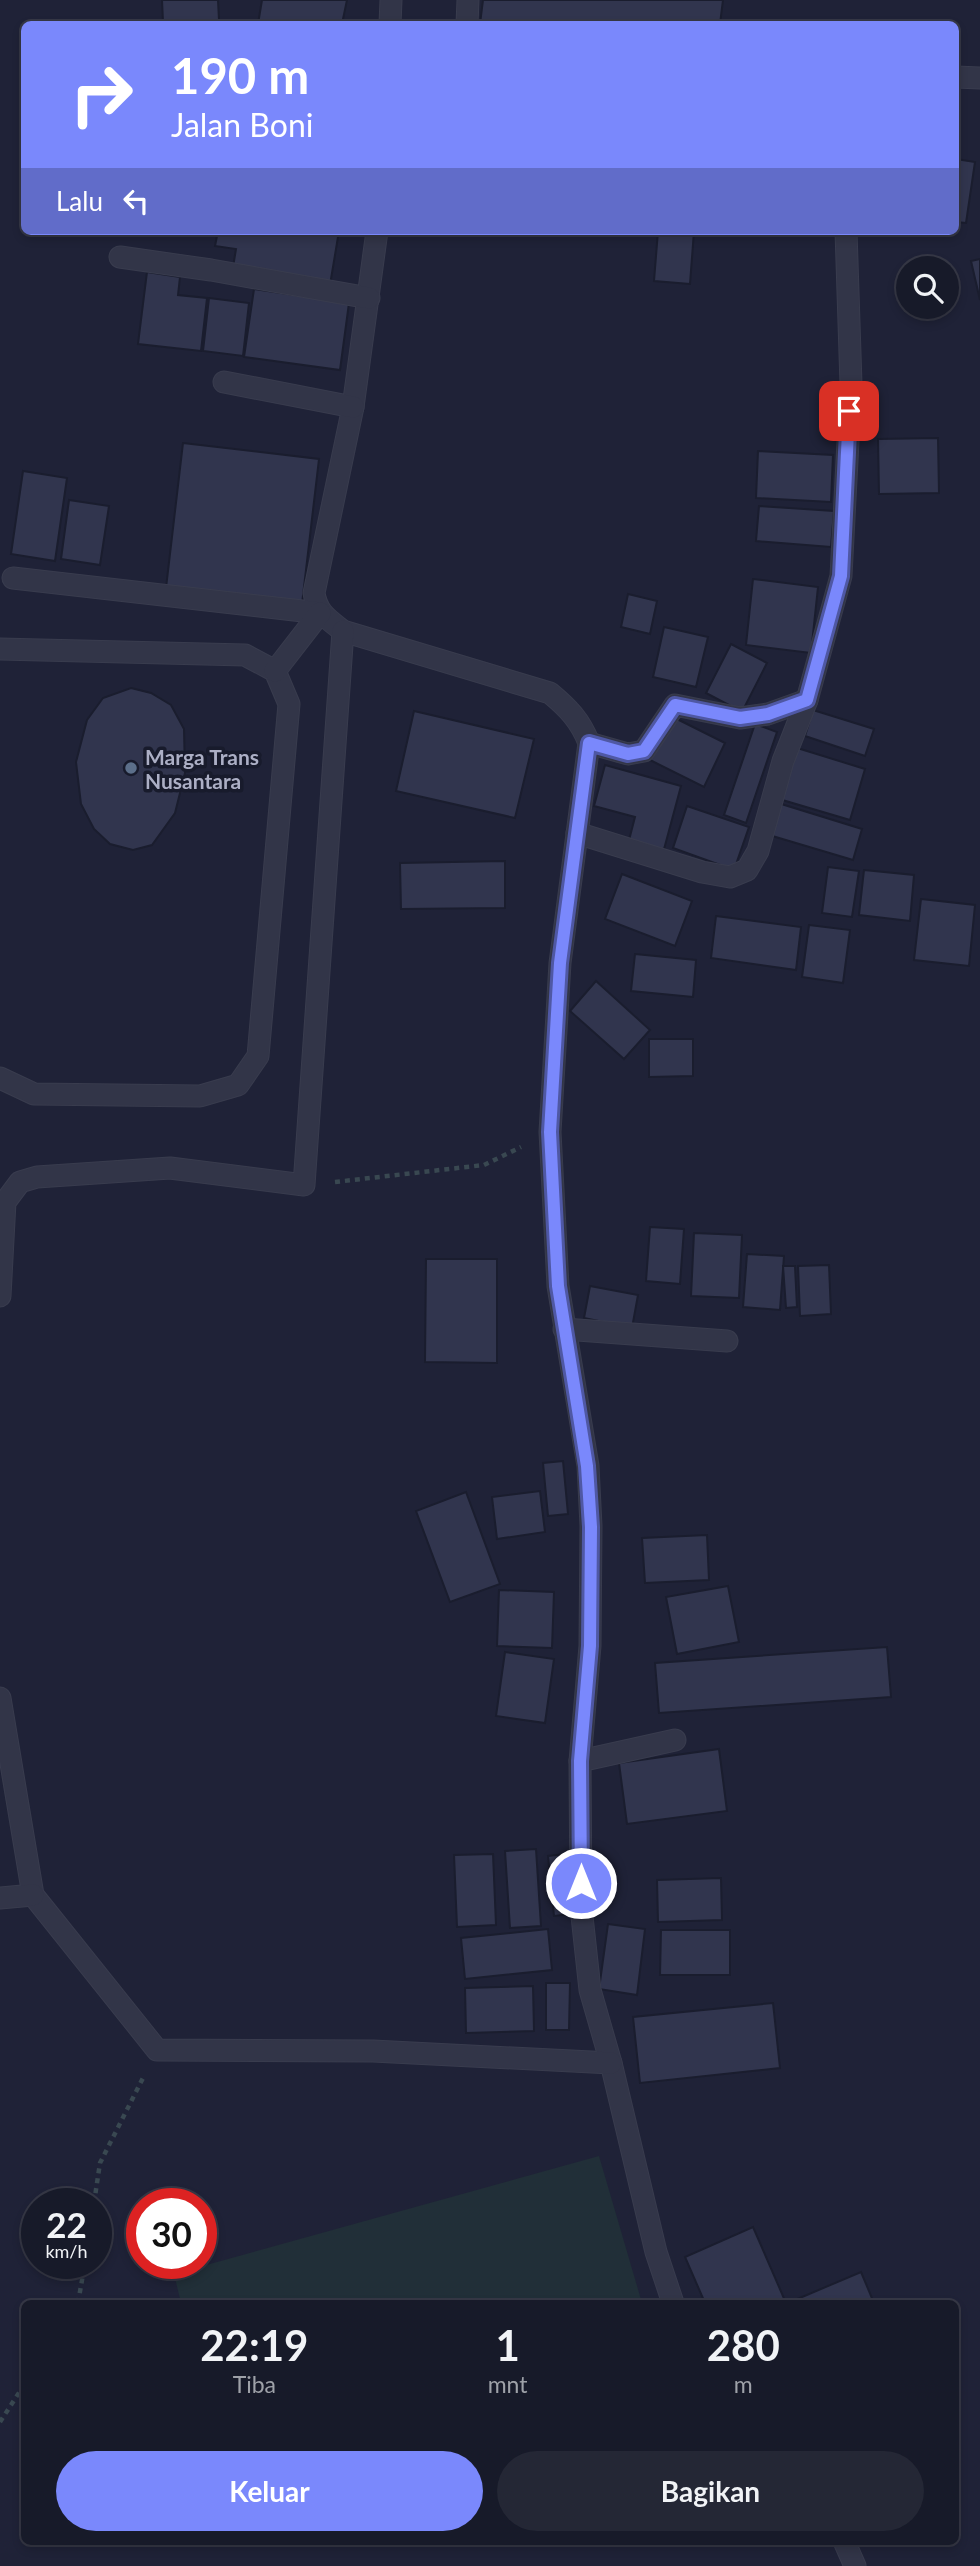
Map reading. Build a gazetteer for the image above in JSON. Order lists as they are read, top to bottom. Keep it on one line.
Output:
{"places":["Marga Trans Nusantara"],"page":{"turn":["190 m","Jalan Boni"],"then":"Lalu","speed":"22 km/h","limit":"30","eta":["22:19","Tiba","1","mnt","280","m"],"buttons":["Keluar","Bagikan"]}}
